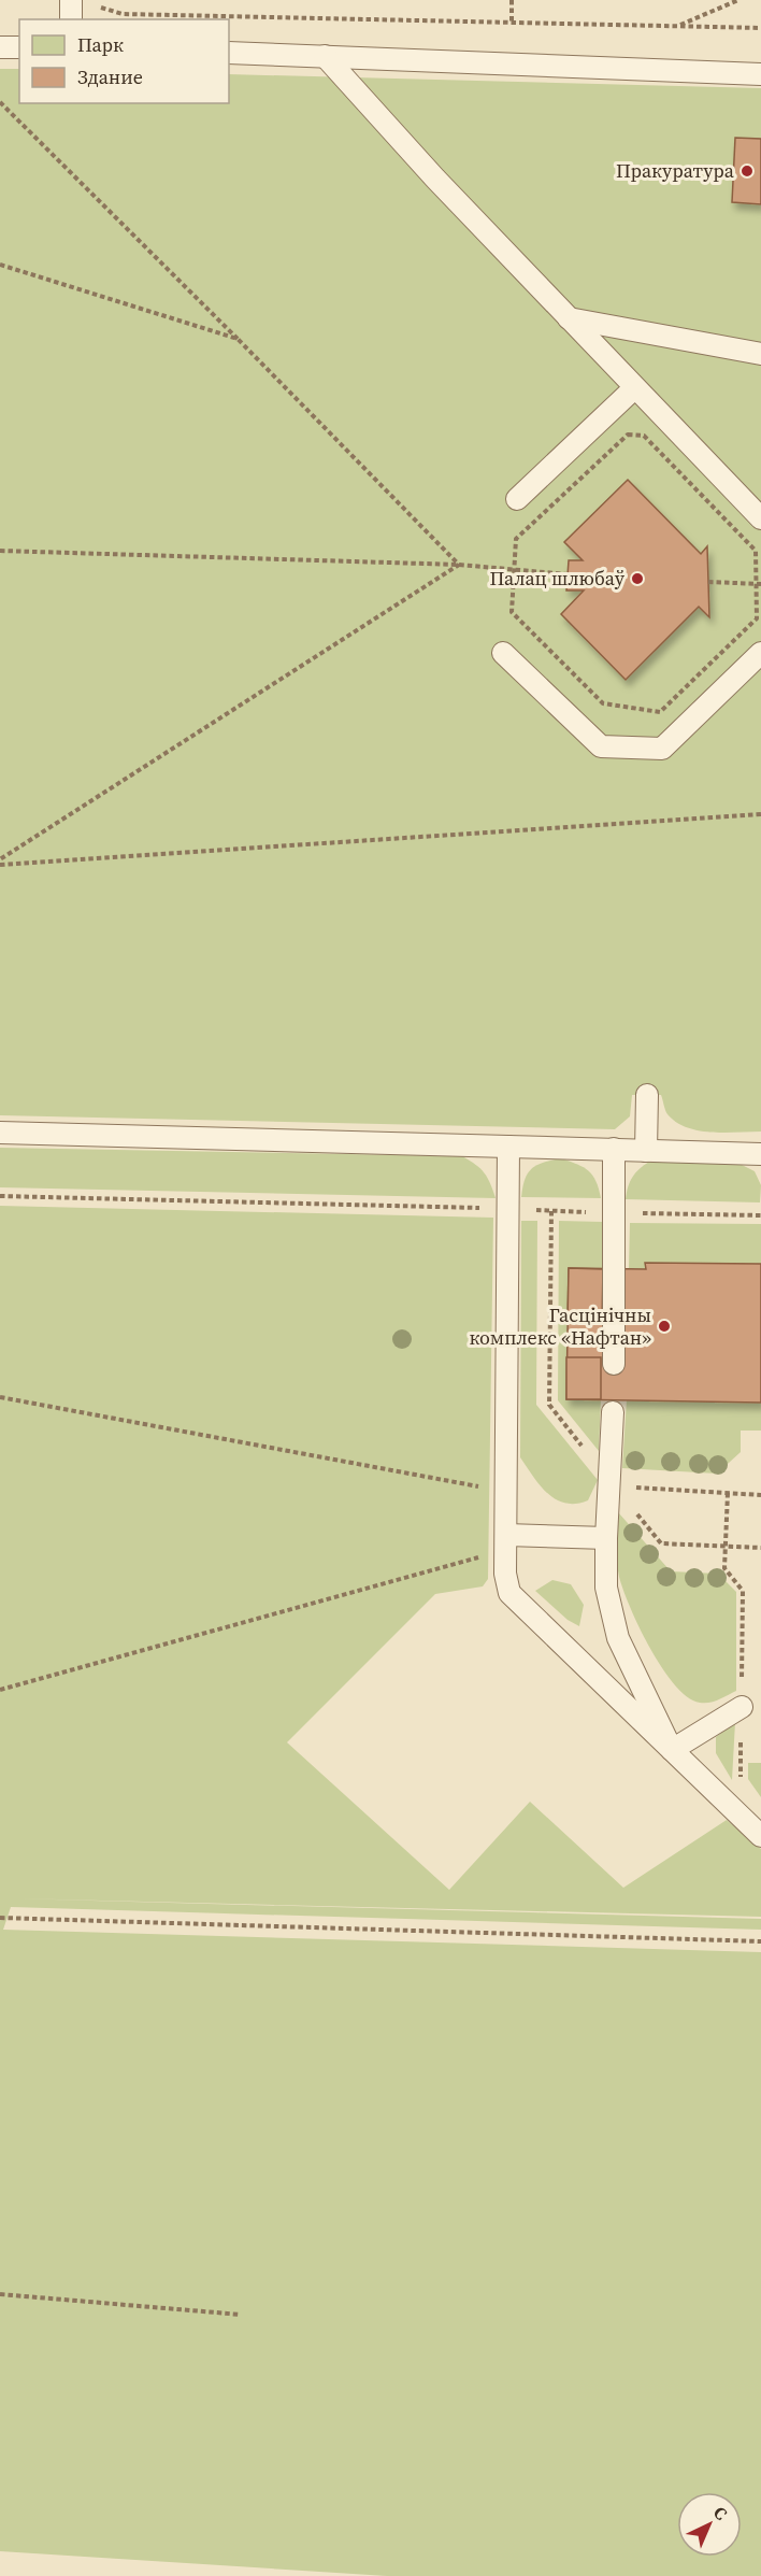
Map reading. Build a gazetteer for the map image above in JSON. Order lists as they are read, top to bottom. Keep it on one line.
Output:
{"places":["Пракуратура","Палац шлюбаў","Гасцінічны комплекс «Нафтан»"],"legend":["Парк","Здание"],"north":"top right"}
